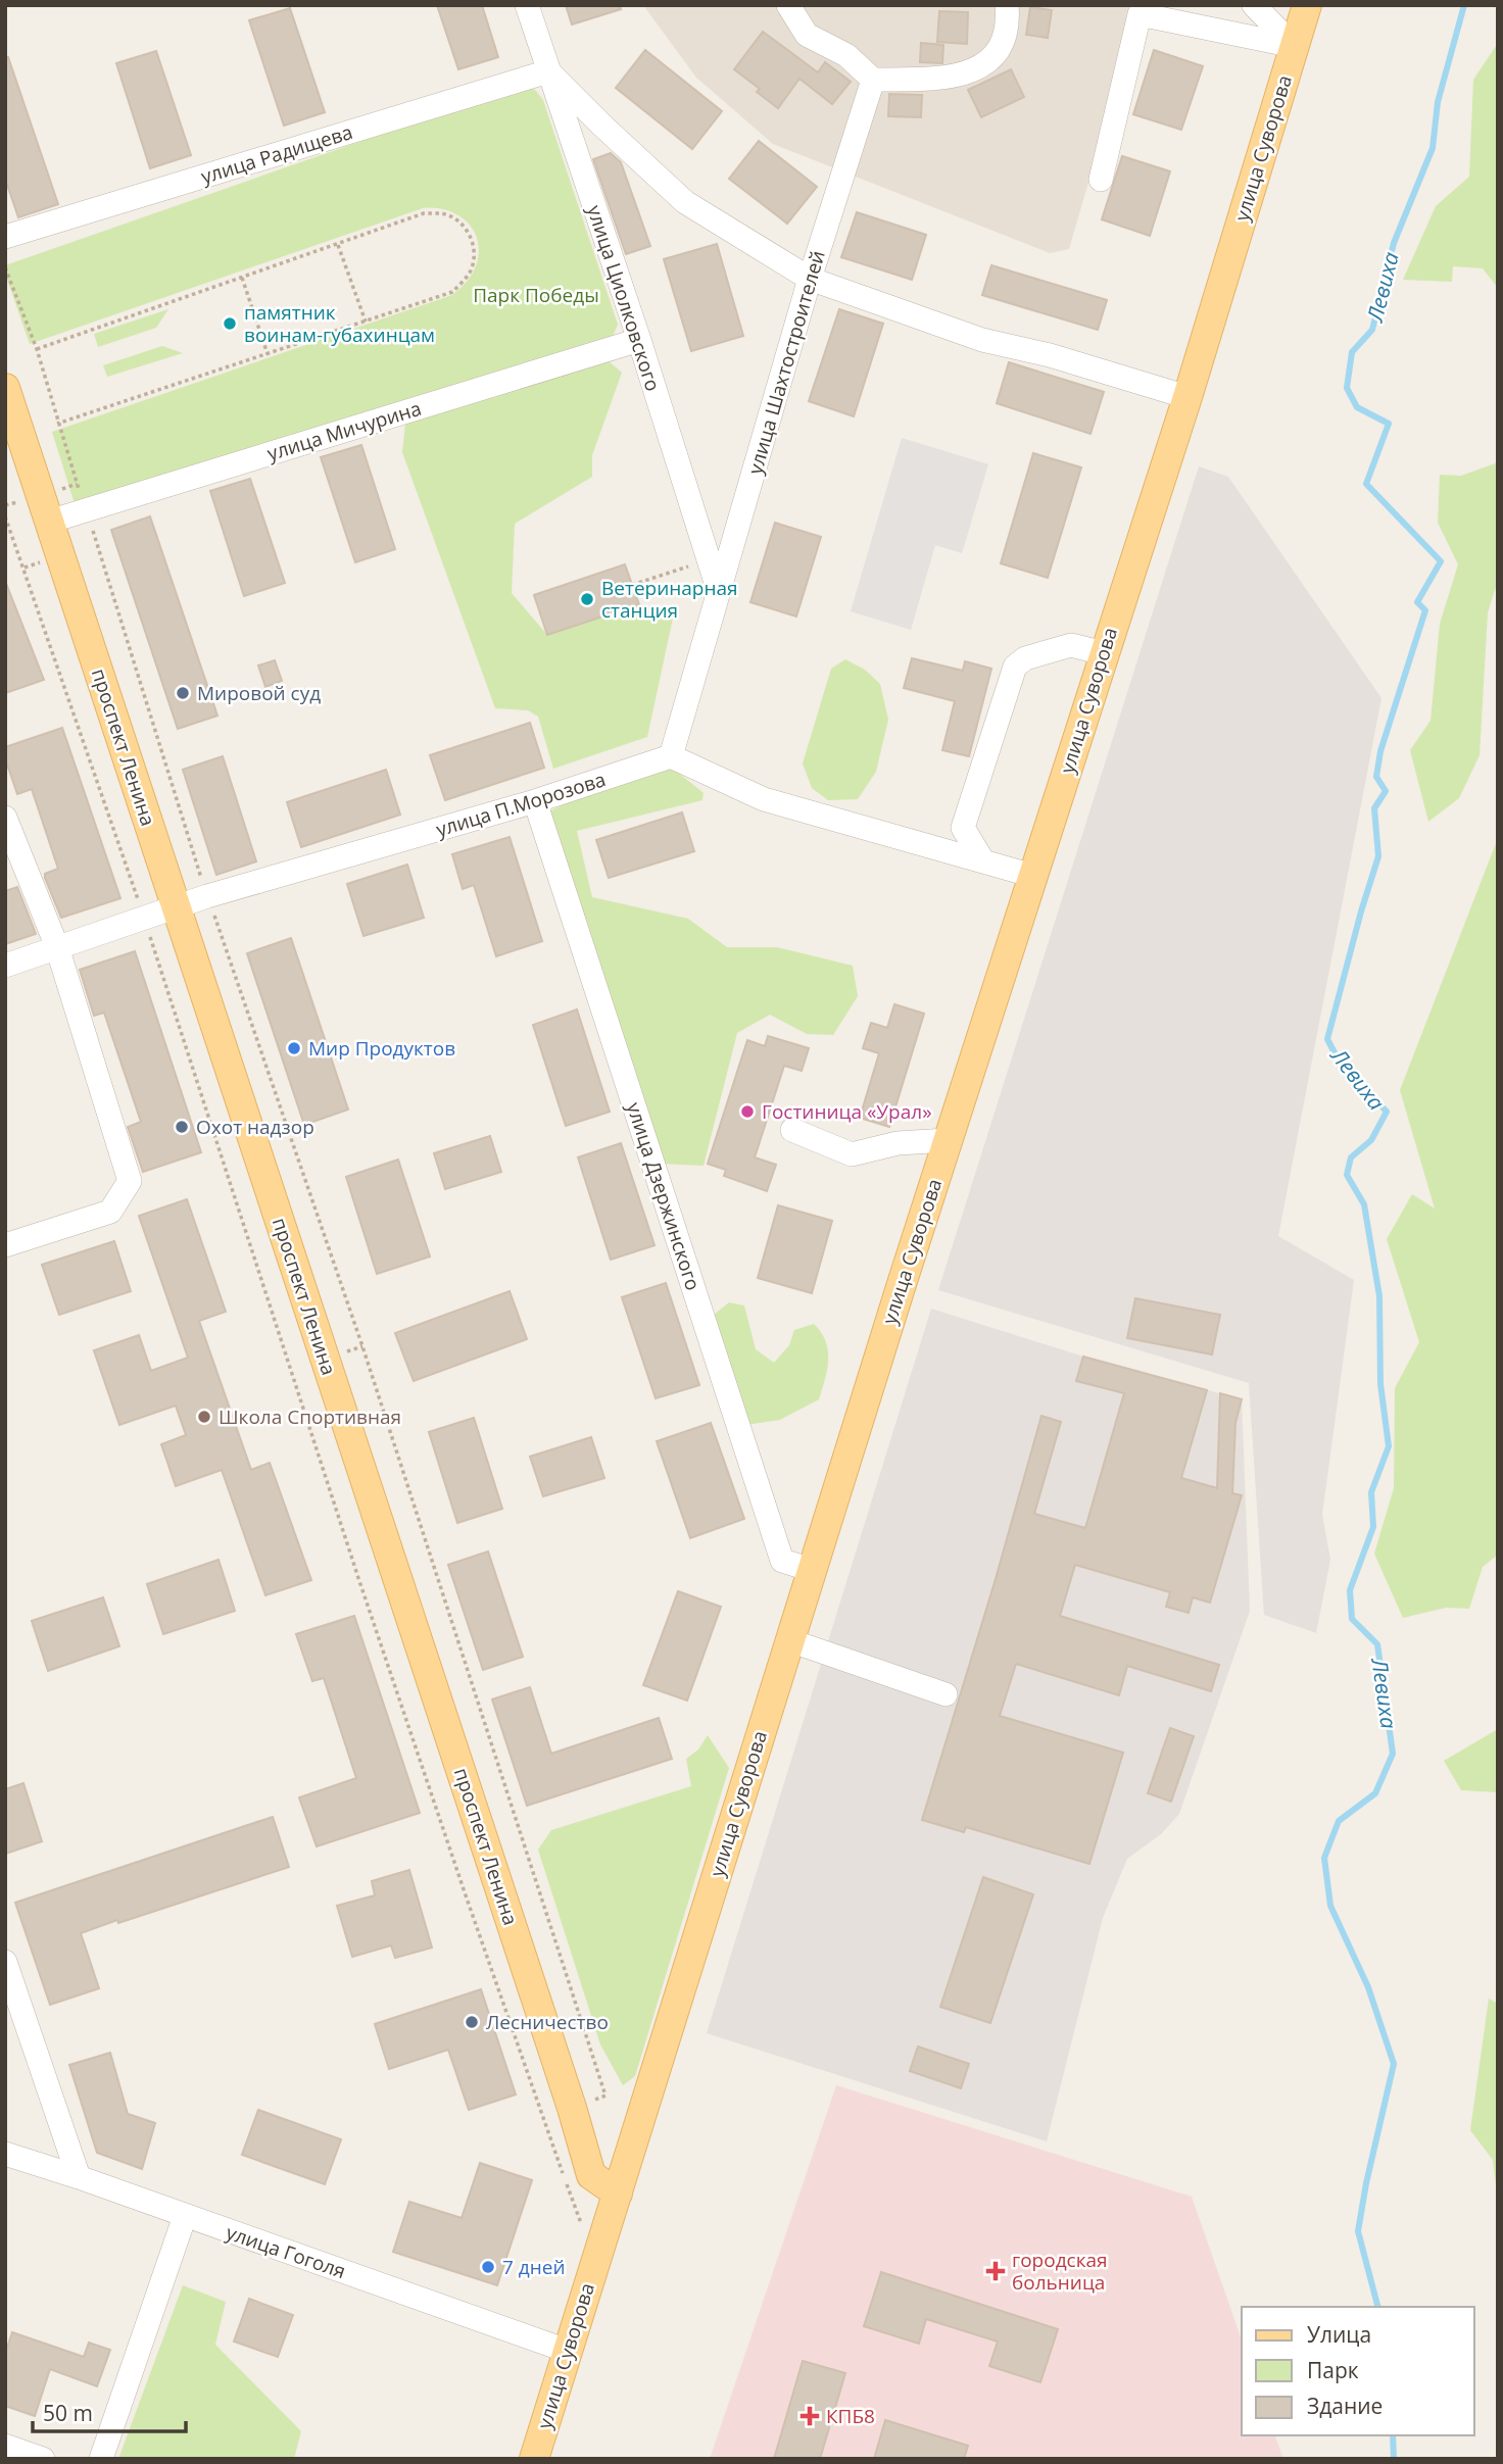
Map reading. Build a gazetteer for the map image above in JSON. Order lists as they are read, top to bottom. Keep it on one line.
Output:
{"streets":{"main road":["улица Суворова","проспект Ленина"],"street":["улица Радищева","улица Циолковского","улица Шахтостроителей","улица Мичурина","улица П.Морозова","улица Дзержинского","улица Гоголя"]},"crossings":[["улица Суворова","проспект Ленина"],["улица Суворова","улица Дзержинского"],["улица Суворова","улица Гоголя"],["улица Радищева","улица Циолковского"],["улица Циолковского","улица Шахтостроителей"],["улица Циолковского","улица Мичурина"],["улица Шахтостроителей","улица П.Морозова"],["улица Мичурина","проспект Ленина"],["проспект Ленина","улица П.Морозова"],["улица П.Морозова","улица Дзержинского"]],"water":["Левиха"],"parks":["Парк Победы"],"places":{"other":["памятник воинам-губахинцам","Ветеринарная станция","Мировой суд","Мир Продуктов","Гостиница «Урал»","Охот надзор","Школа Спортивная","Лесничество","7 дней"],"health":["городская больница","КПБ8"]},"legend":["Улица","Парк","Здание"],"scale_bar":"50 m"}
